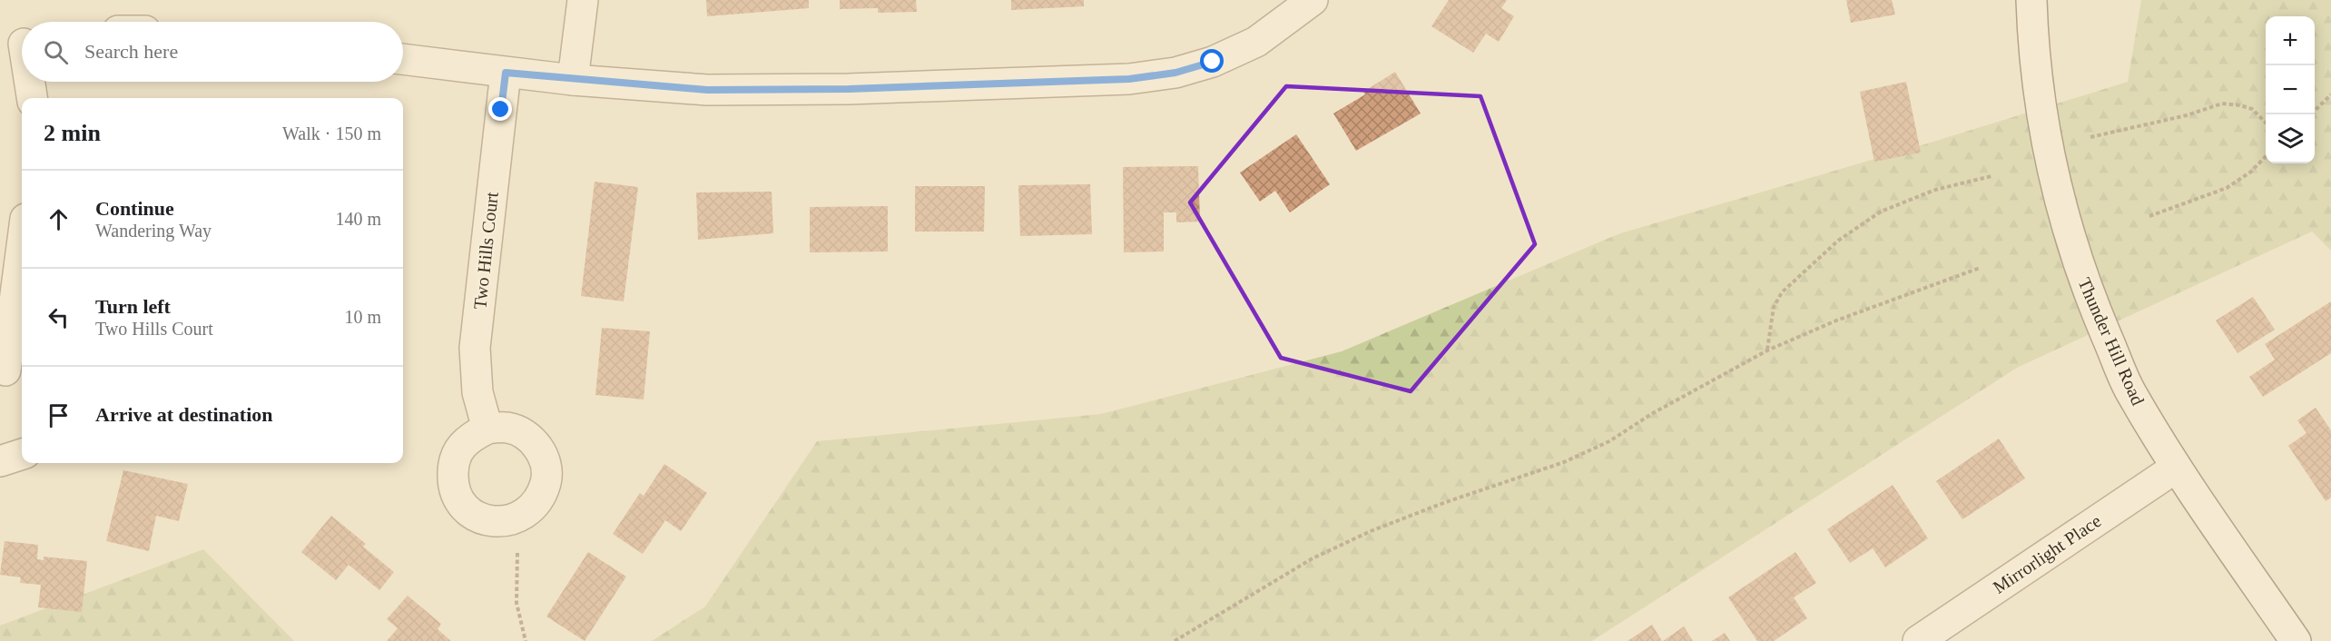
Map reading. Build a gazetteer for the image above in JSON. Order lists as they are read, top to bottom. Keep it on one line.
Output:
{"streets":{"street":["Two Hills Court","Thunder Hill Road","Mirrorlight Place"]},"crossings":[["Thunder Hill Road","Mirrorlight Place"]],"page":{"map_buttons":["+","−"],"search":"Search here","heading":["2 min","Walk · 150 m"],"list":[["Continue","Wandering Way","140 m"],["Turn left","Two Hills Court","10 m"],"Arrive at destination"]}}
